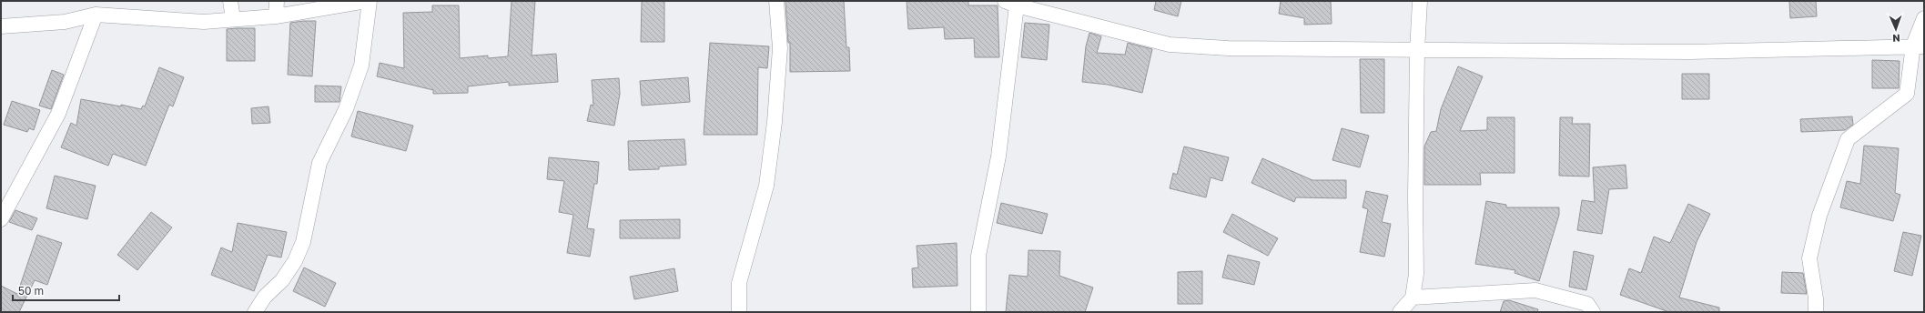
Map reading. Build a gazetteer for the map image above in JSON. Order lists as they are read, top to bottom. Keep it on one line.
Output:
{"scale_bar":"50 m","north":"bottom"}
